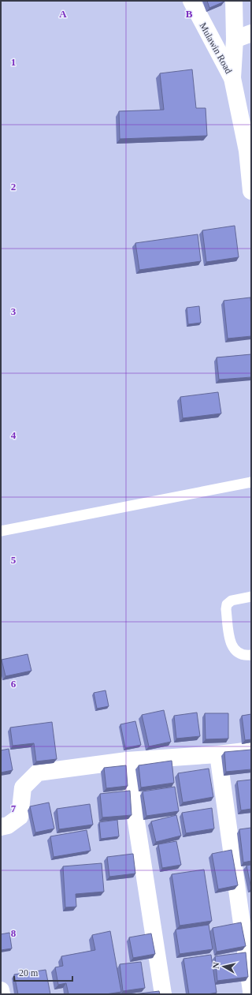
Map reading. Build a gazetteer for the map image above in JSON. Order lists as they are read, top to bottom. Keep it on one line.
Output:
{"streets":{"street":["Mulawin Road"]},"scale_bar":"20 m","north":"left","grid":{"columns":["A","B"],"rows":["1","2","3","4","5","6","7","8"]}}
